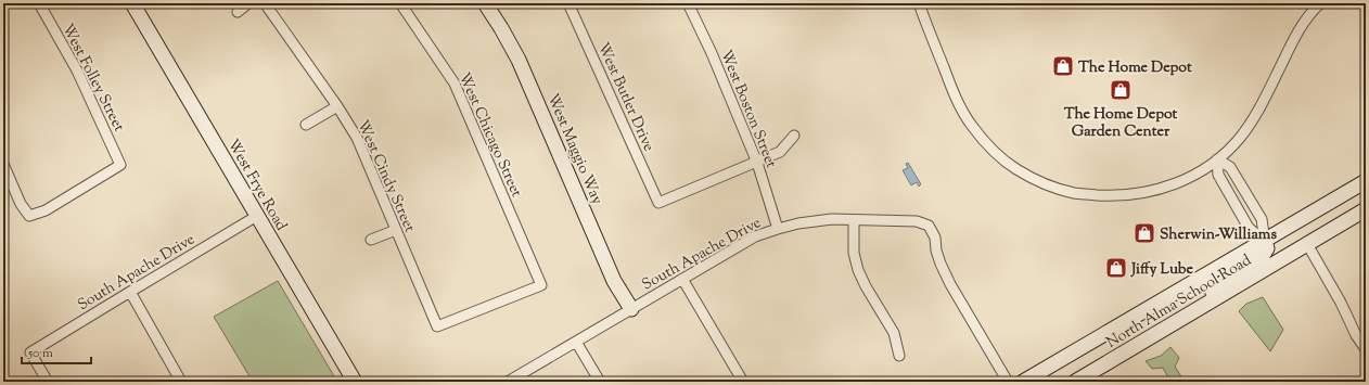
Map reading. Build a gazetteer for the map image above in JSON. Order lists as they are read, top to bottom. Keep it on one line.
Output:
{"streets":{"main road":["West Maggio Way","West Frye Road","North Alma School Road"],"street":["West Folley Street","West Butler Drive","West Boston Street","West Chicago Street","West Cindy Street","South Apache Drive"]},"crossings":[["West Butler Drive","West Boston Street"],["West Boston Street","South Apache Drive"],["West Chicago Street","West Cindy Street"],["West Maggio Way","South Apache Drive"],["West Frye Road","South Apache Drive"]],"places":{"shop":["The Home Depot","The Home Depot Garden Center","Sherwin-Williams","Jiffy Lube"]},"scale_bar":"50 m"}
